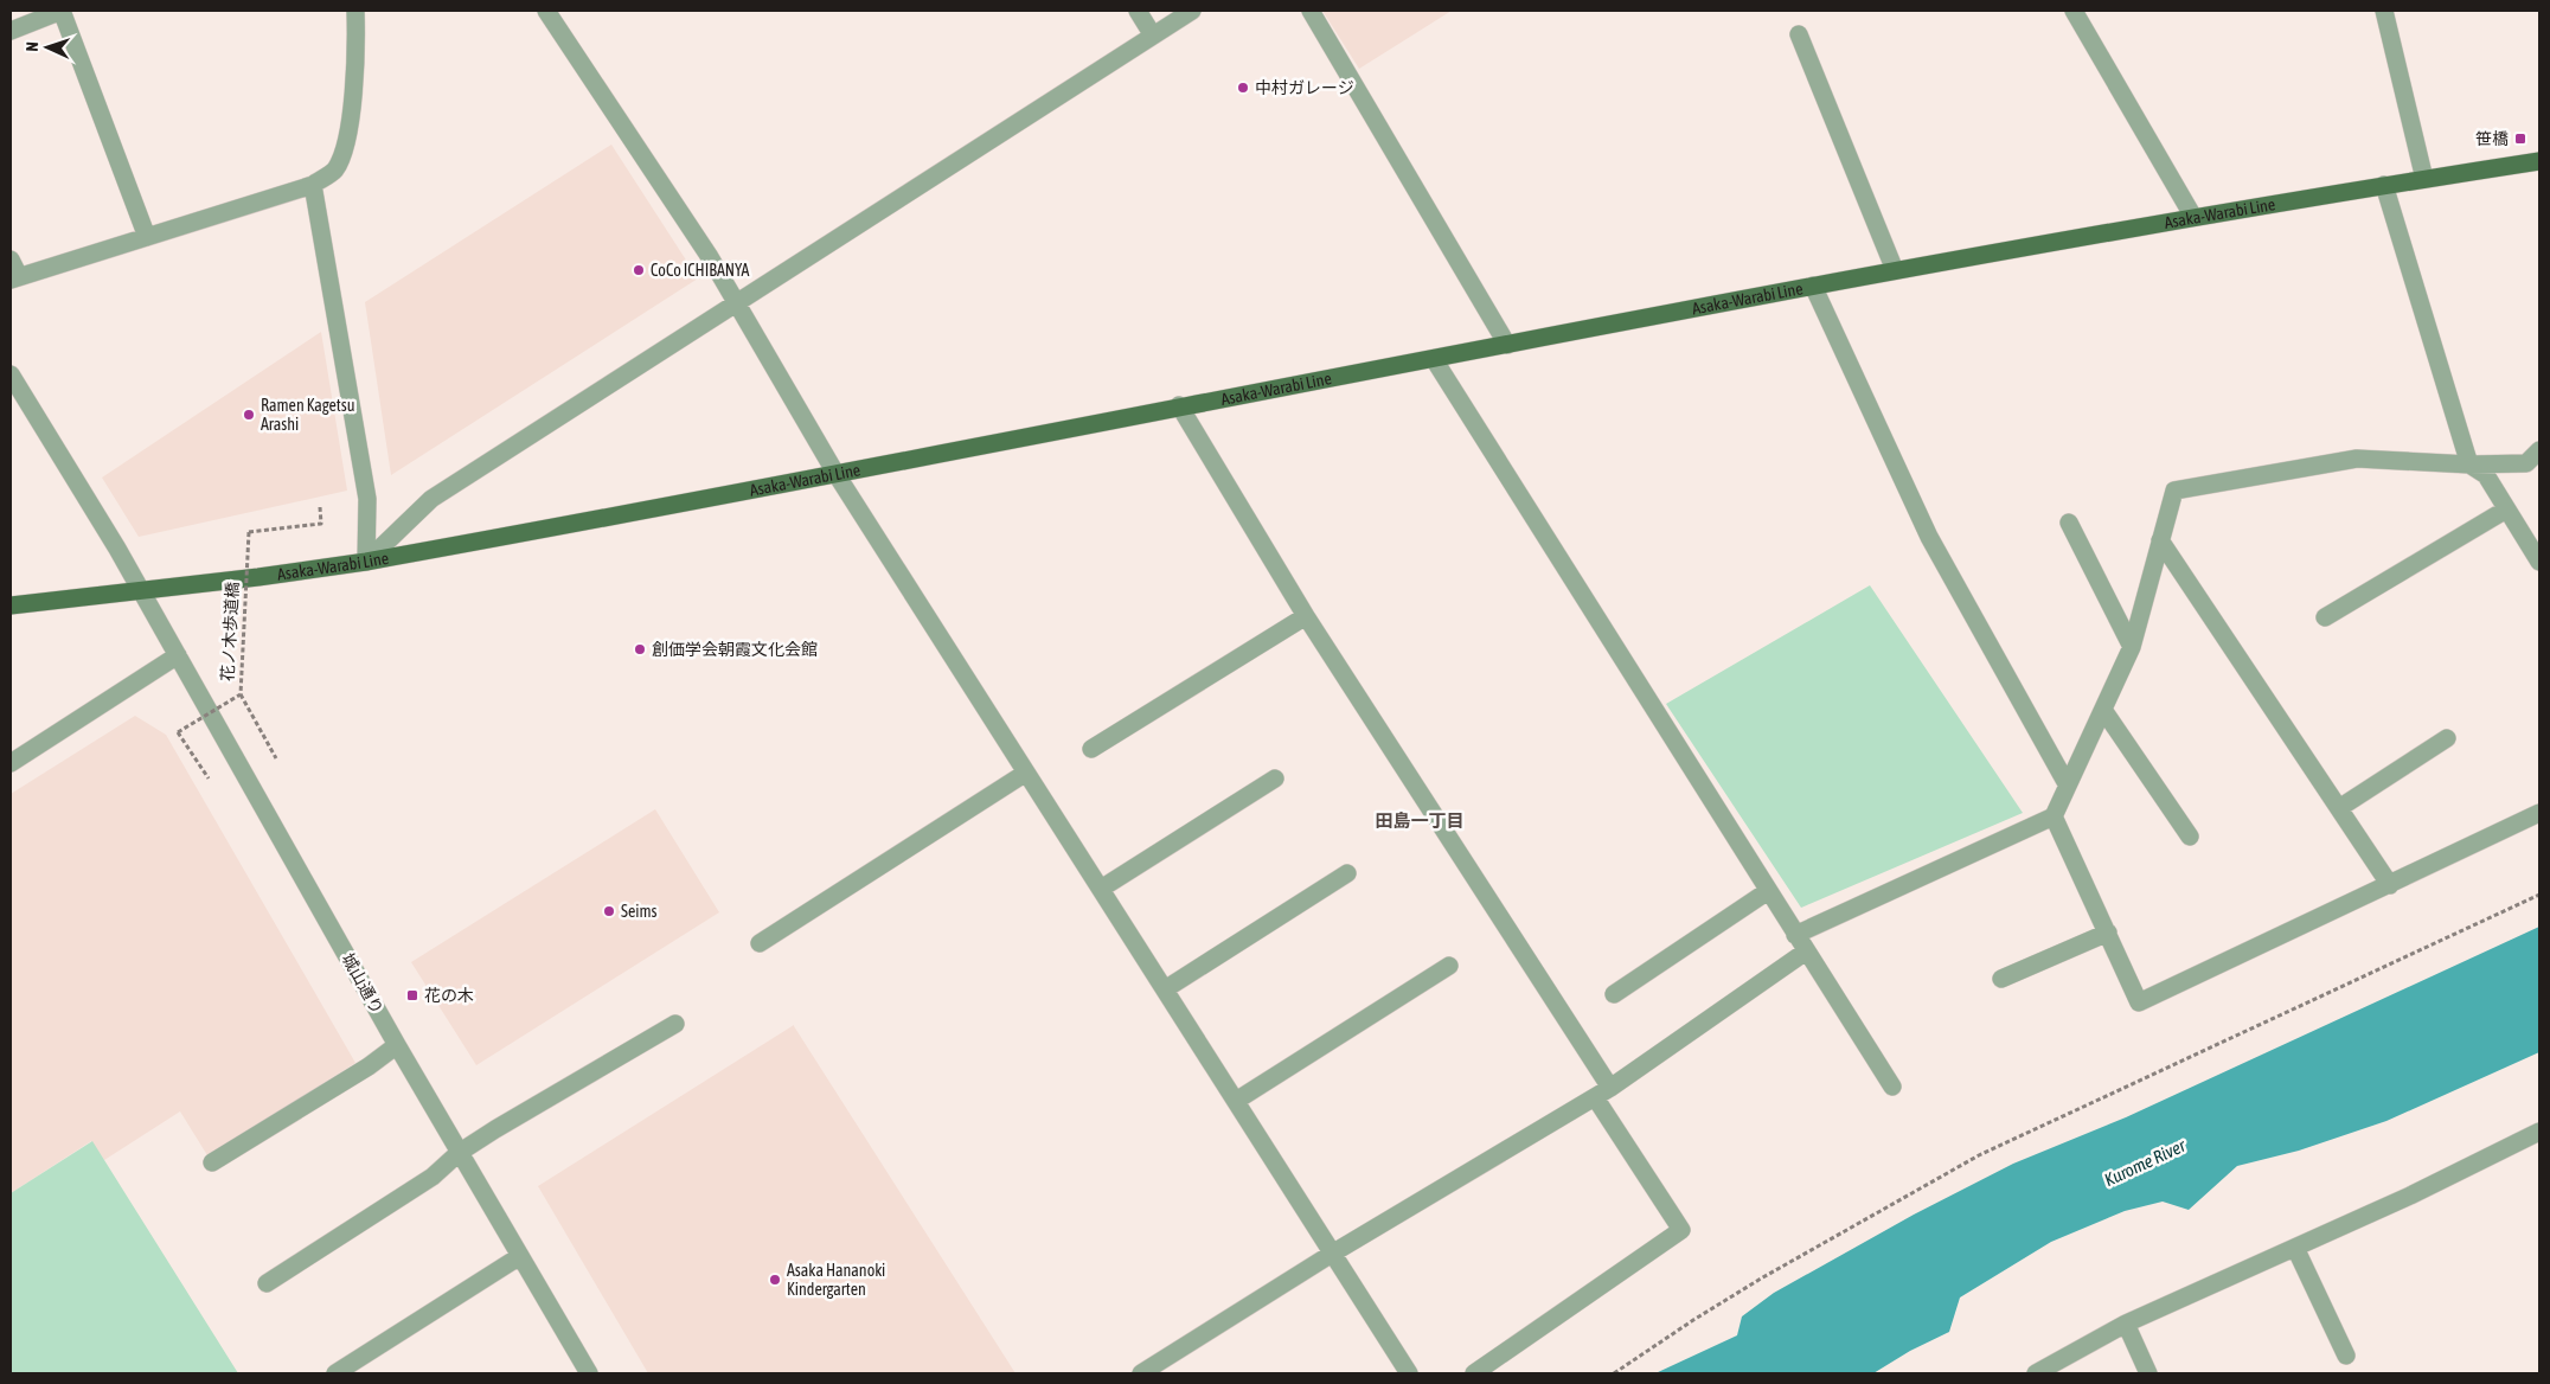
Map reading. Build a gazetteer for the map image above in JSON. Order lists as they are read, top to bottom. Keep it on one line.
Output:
{"streets":{"main road":["Asaka-Warabi Line"],"street":["城山通り"],"path":["花ノ木歩道橋"]},"crossings":[["Asaka-Warabi Line","城山通り"]],"districts":["田島一丁目"],"water":["Kurome River"],"places":{"other":["中村ガレージ","CoCo ICHIBANYA","Ramen Kagetsu Arashi","創価学会朝霞文化会館","Seims","Asaka Hananoki Kindergarten"],"transit":["笹橋","花の木"]},"north":"left"}
